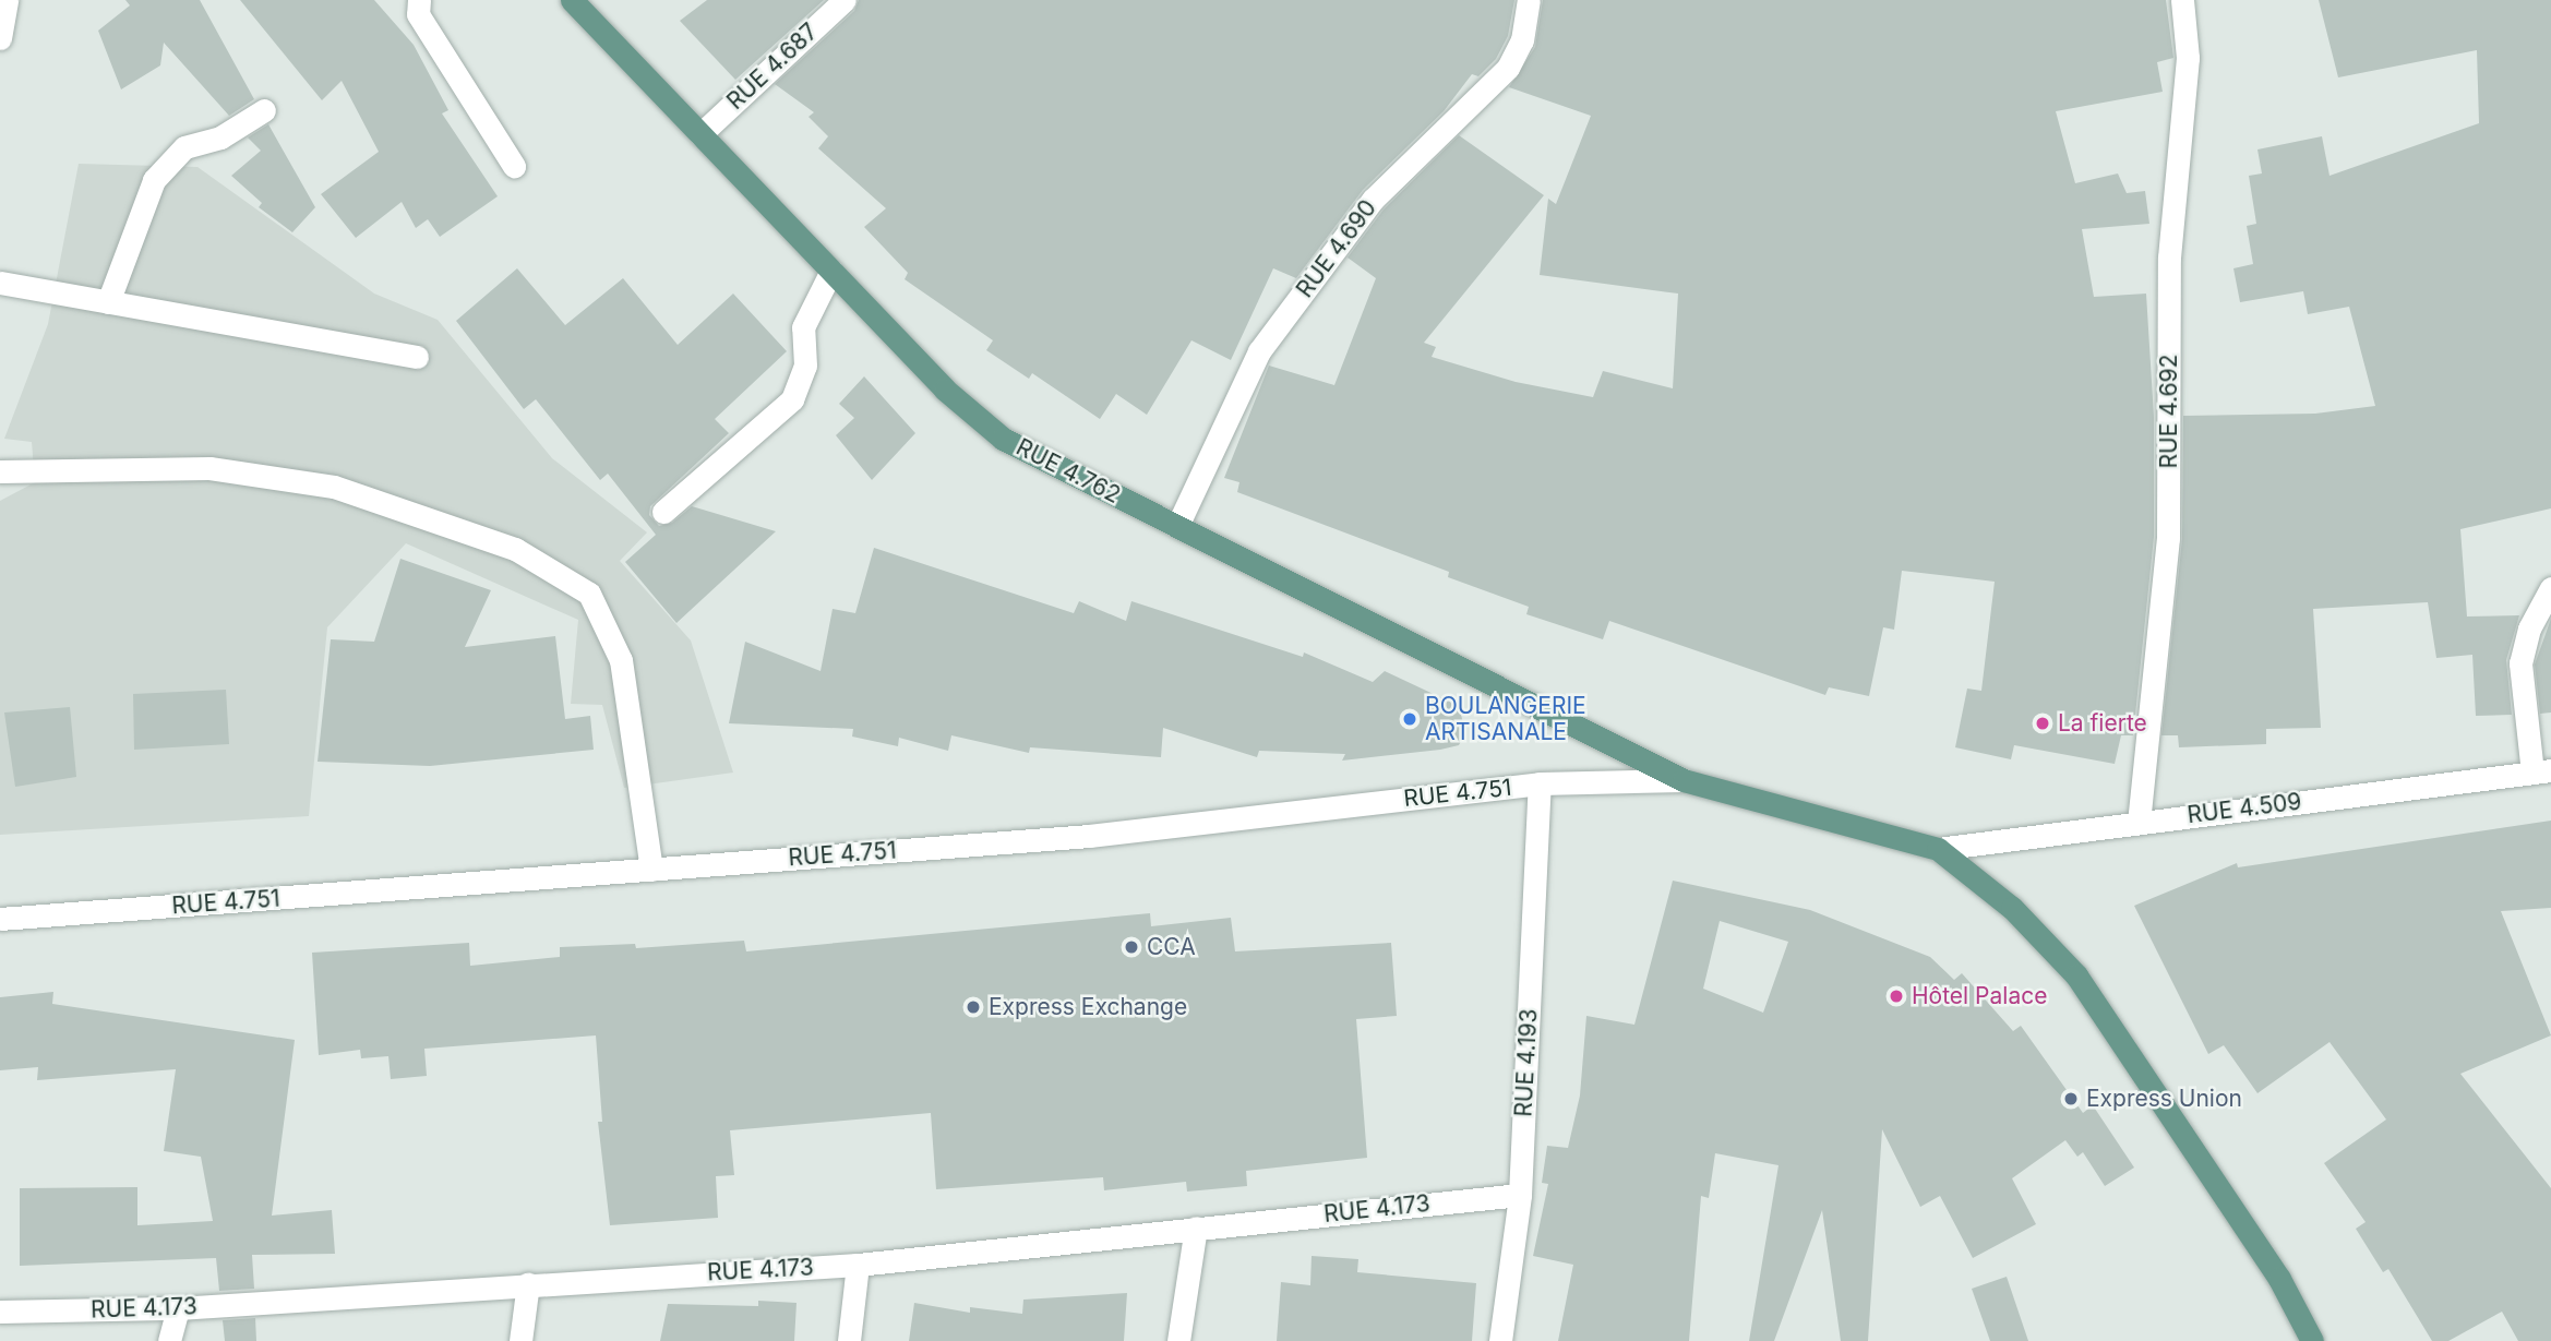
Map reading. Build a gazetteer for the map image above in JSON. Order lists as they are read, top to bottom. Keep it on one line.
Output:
{"streets":{"main road":["RUE 4.762"],"street":["RUE 4.687","RUE 4.690","RUE 4.692","RUE 4.751","RUE 4.509","RUE 4.193","RUE 4.173"]},"crossings":[["RUE 4.687","RUE 4.762"],["RUE 4.690","RUE 4.762"],["RUE 4.692","RUE 4.509"],["RUE 4.762","RUE 4.751"],["RUE 4.762","RUE 4.509"],["RUE 4.751","RUE 4.193"],["RUE 4.193","RUE 4.173"]],"places":["BOULANGERIE ARTISANALE","La fierte","CCA","Hôtel Palace","Express Exchange","Express Union"]}
